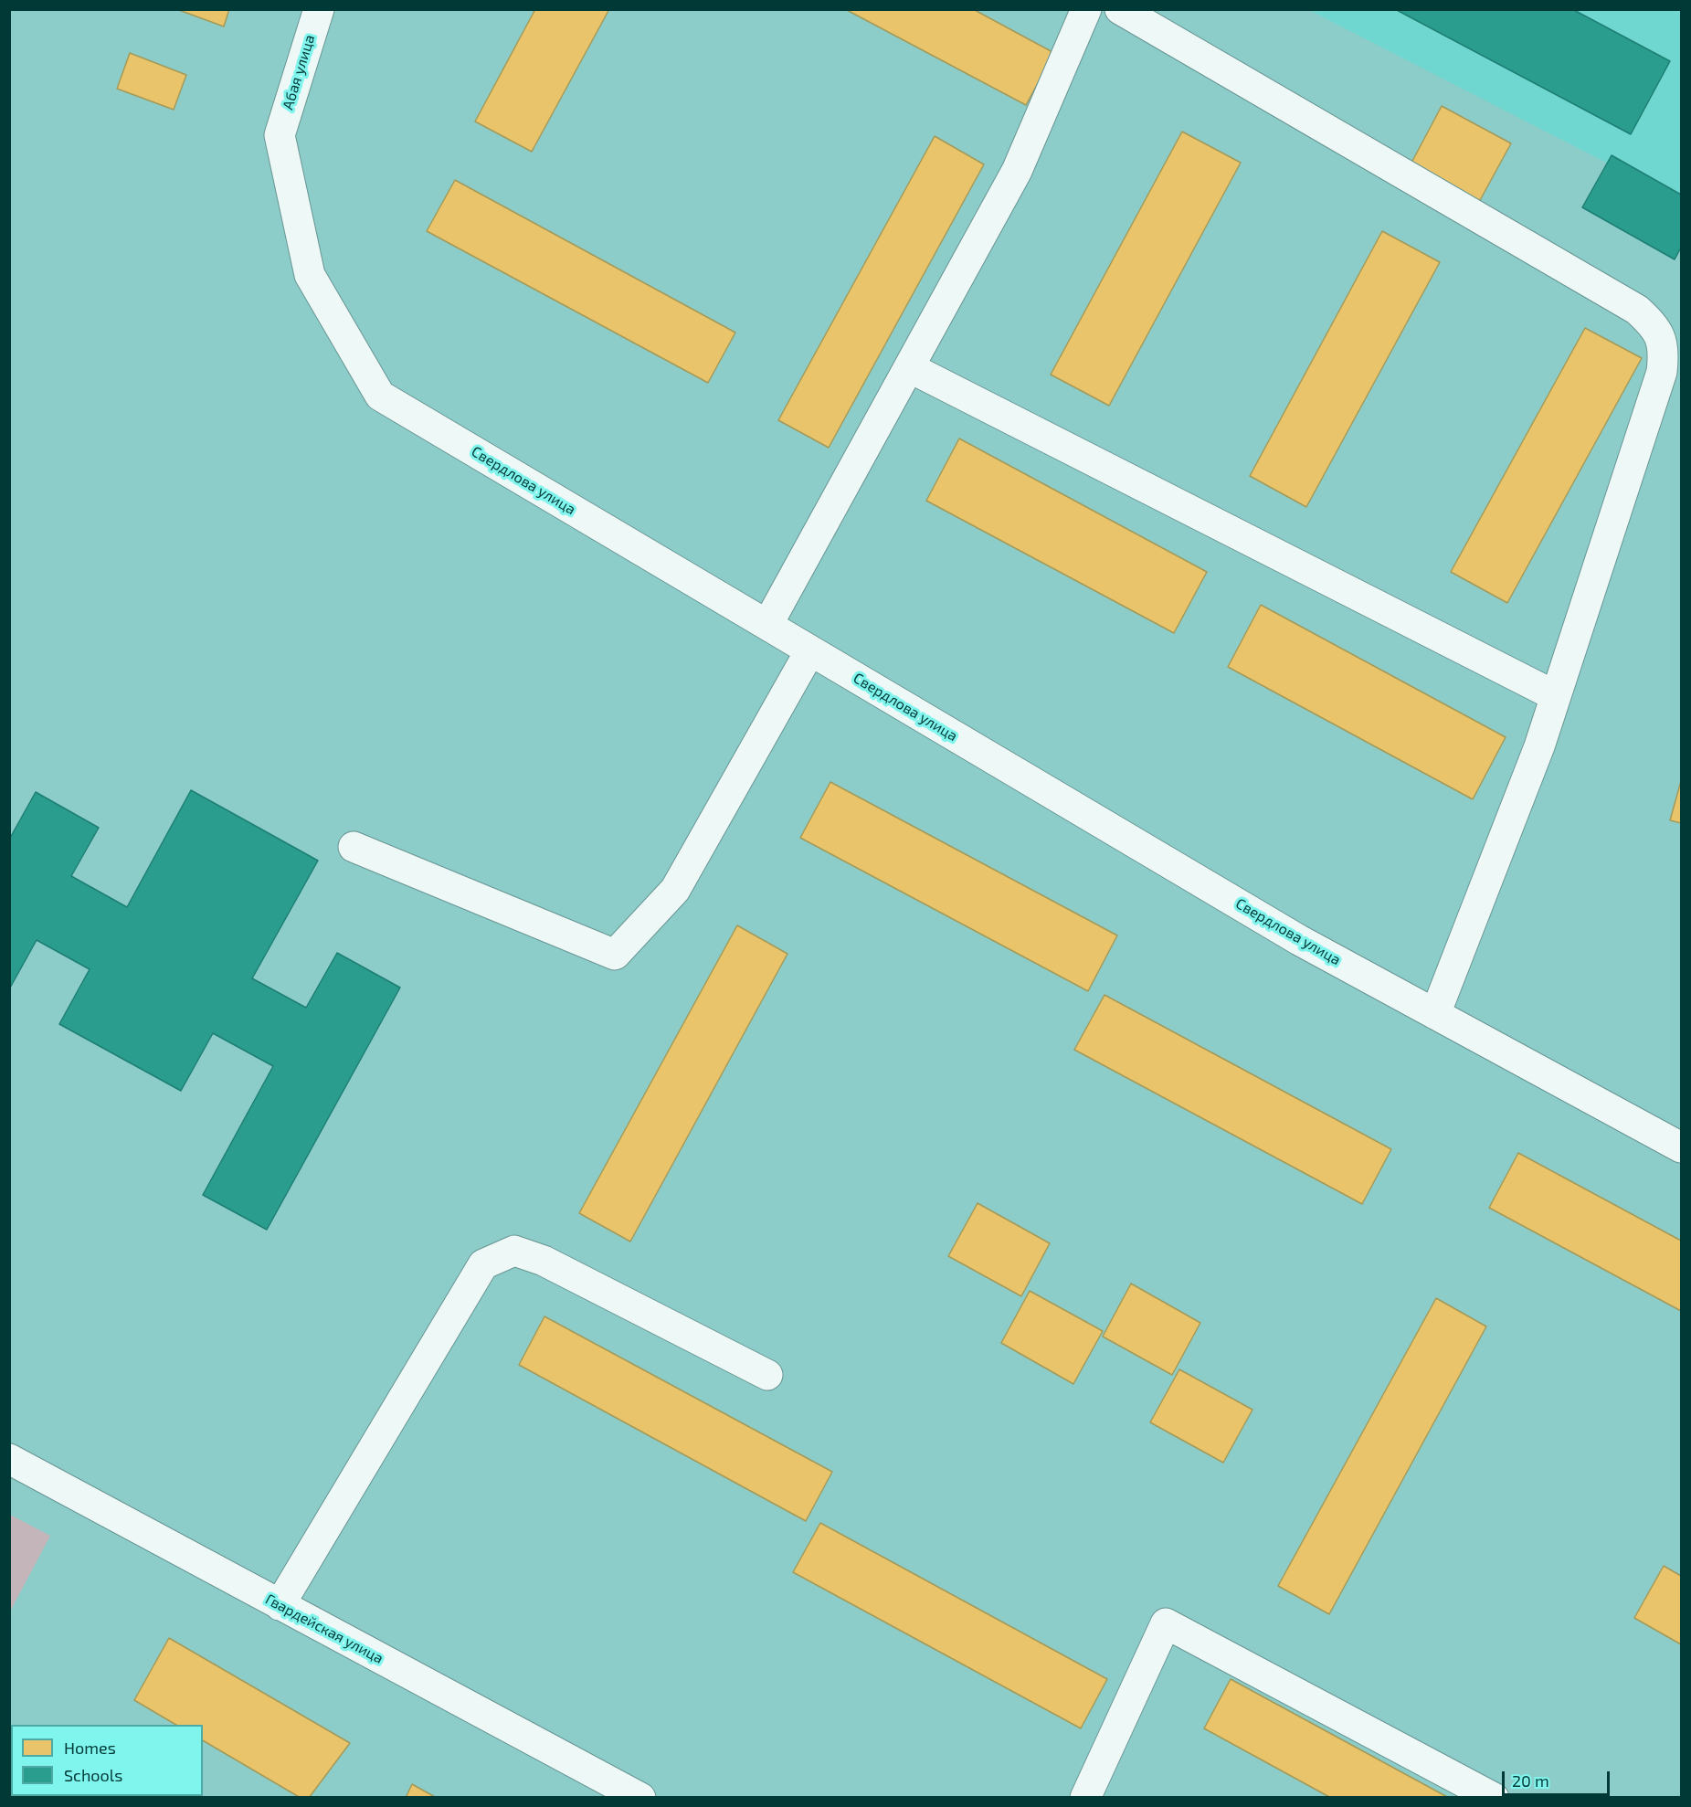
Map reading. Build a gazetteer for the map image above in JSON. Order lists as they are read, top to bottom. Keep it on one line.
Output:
{"streets":{"street":["Абая улица","Свердлова улица","Гвардейская улица"]},"crossings":[["Абая улица","Свердлова улица"]],"legend":["Homes","Schools"],"scale_bar":"20 m"}
